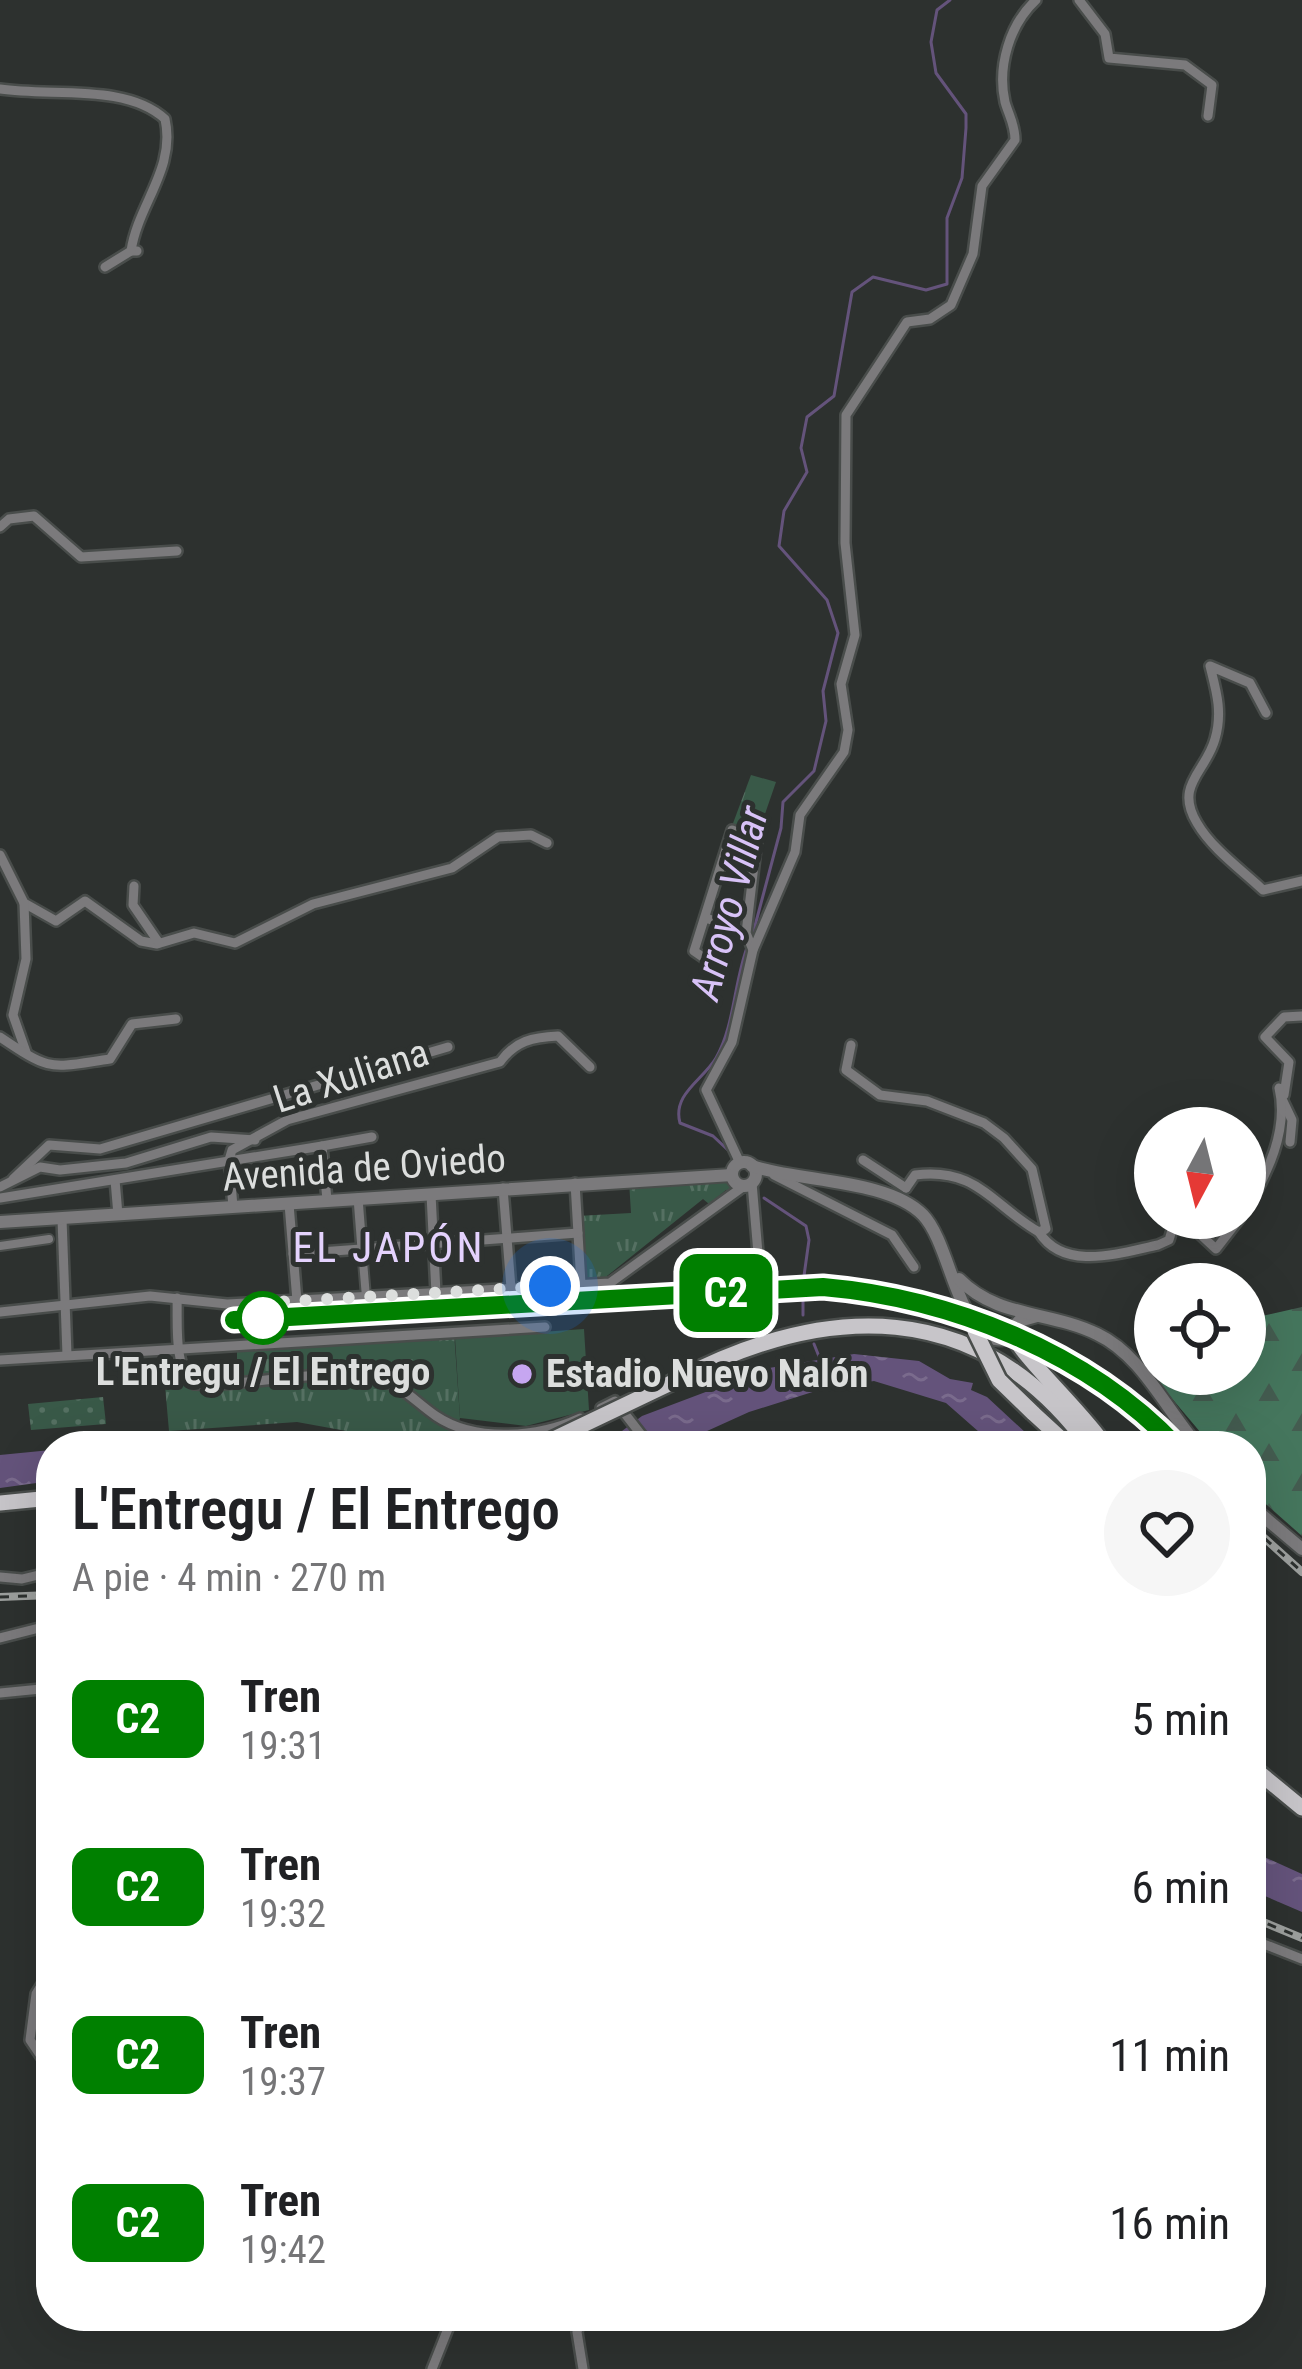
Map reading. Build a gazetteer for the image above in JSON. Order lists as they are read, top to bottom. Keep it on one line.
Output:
{"streets":{"street":["La Xuliana","Avenida de Oviedo"]},"districts":["EL JAPÓN"],"water":["Arroyo Villar"],"places":["L'Entregu / El Entrego","Estadio Nuevo Nalón"],"north":"bottom","page":{"on_map":"C2","heading":["L'Entregu / El Entrego","A pie · 4 min · 270 m"],"list":[{"mark":"C2","name":"Tren","note":"19:31","value":"5 min"},{"mark":"C2","name":"Tren","note":"19:32","value":"6 min"},{"mark":"C2","name":"Tren","note":"19:37","value":"11 min"},{"mark":"C2","name":"Tren","note":"19:42","value":"16 min"}]}}
